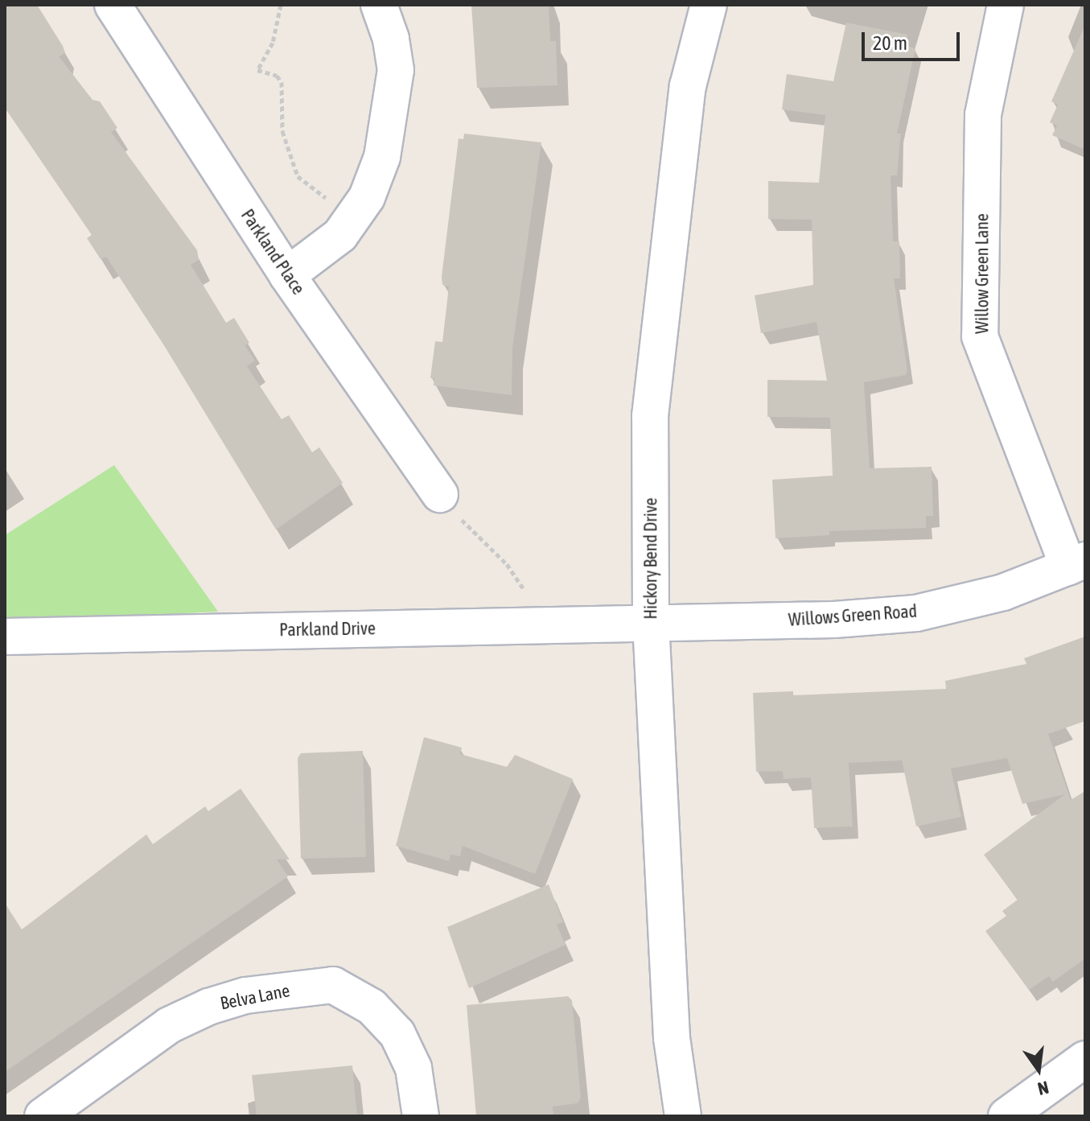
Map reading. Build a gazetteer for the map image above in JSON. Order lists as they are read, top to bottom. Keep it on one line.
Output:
{"streets":{"street":["Parkland Place","Willow Green Lane","Hickory Bend Drive","Willows Green Road","Parkland Drive","Belva Lane"]},"crossings":[["Willow Green Lane","Willows Green Road"],["Hickory Bend Drive","Willows Green Road"],["Hickory Bend Drive","Parkland Drive"],["Willows Green Road","Parkland Drive"]],"scale_bar":"20 m","north":"bottom"}
